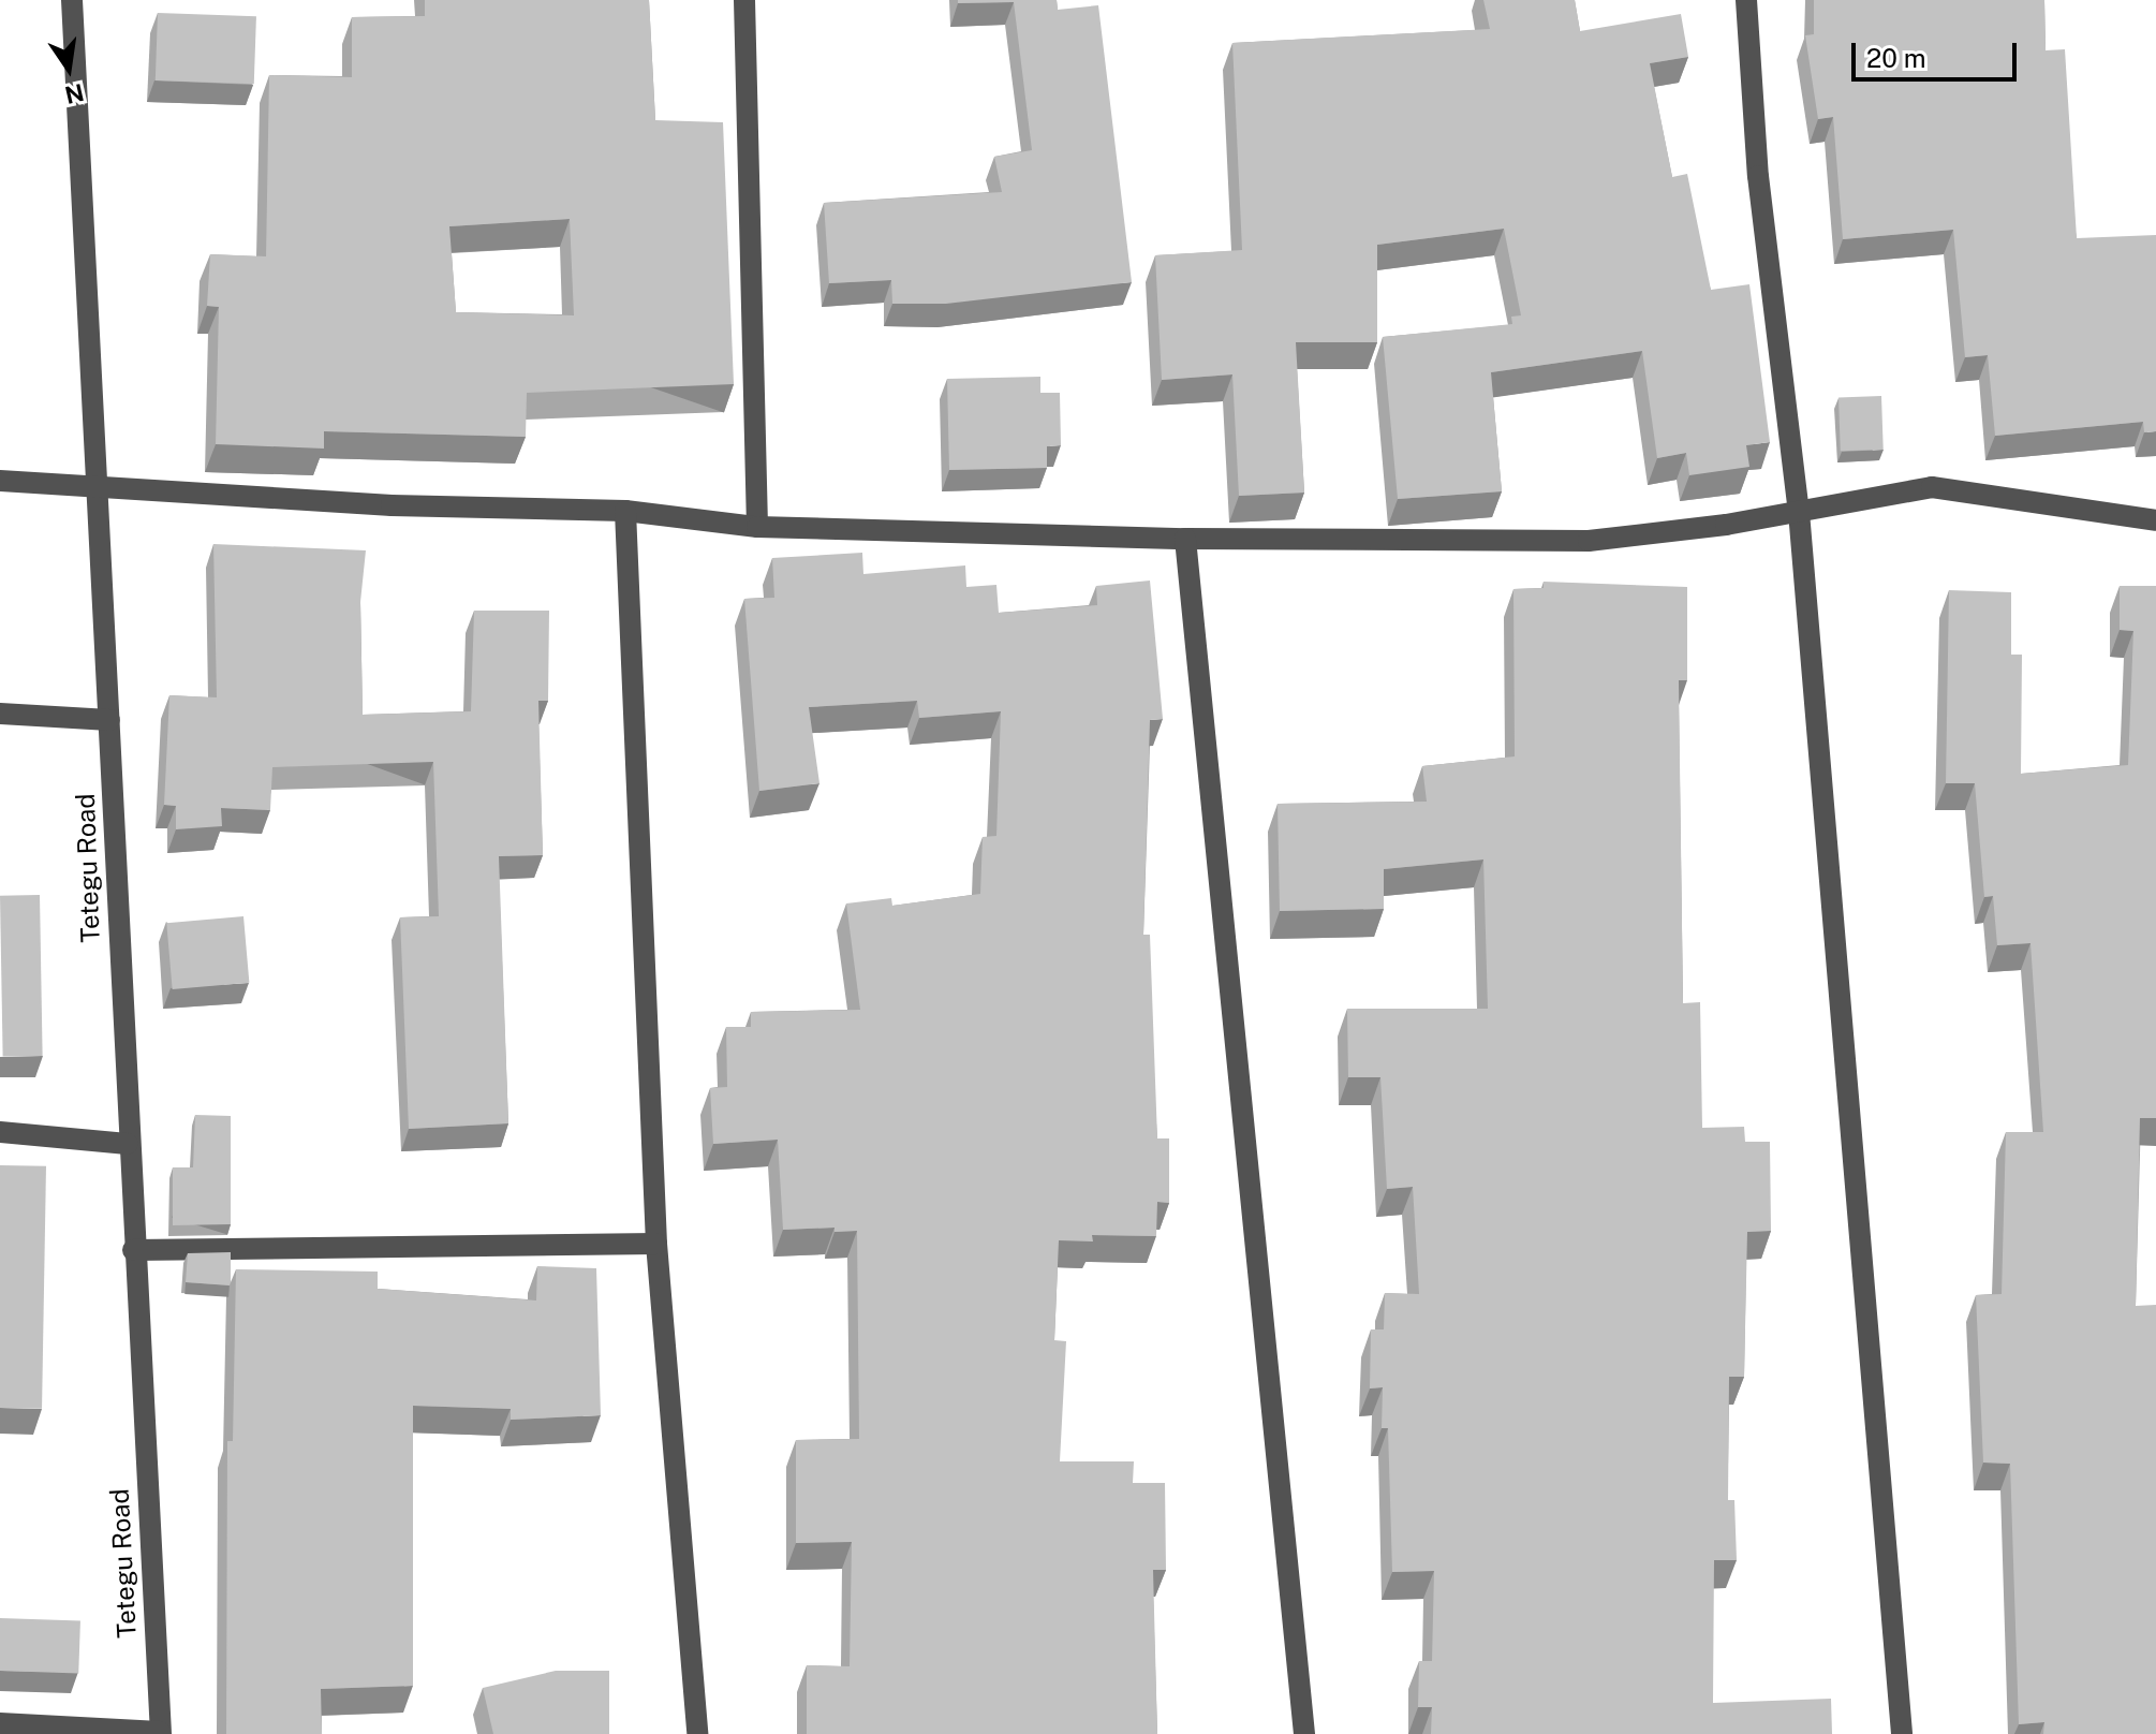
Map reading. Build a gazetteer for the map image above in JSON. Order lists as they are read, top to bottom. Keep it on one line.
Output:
{"streets":{"street":["Tetegu Road"]},"scale_bar":"20 m","north":"bottom"}
